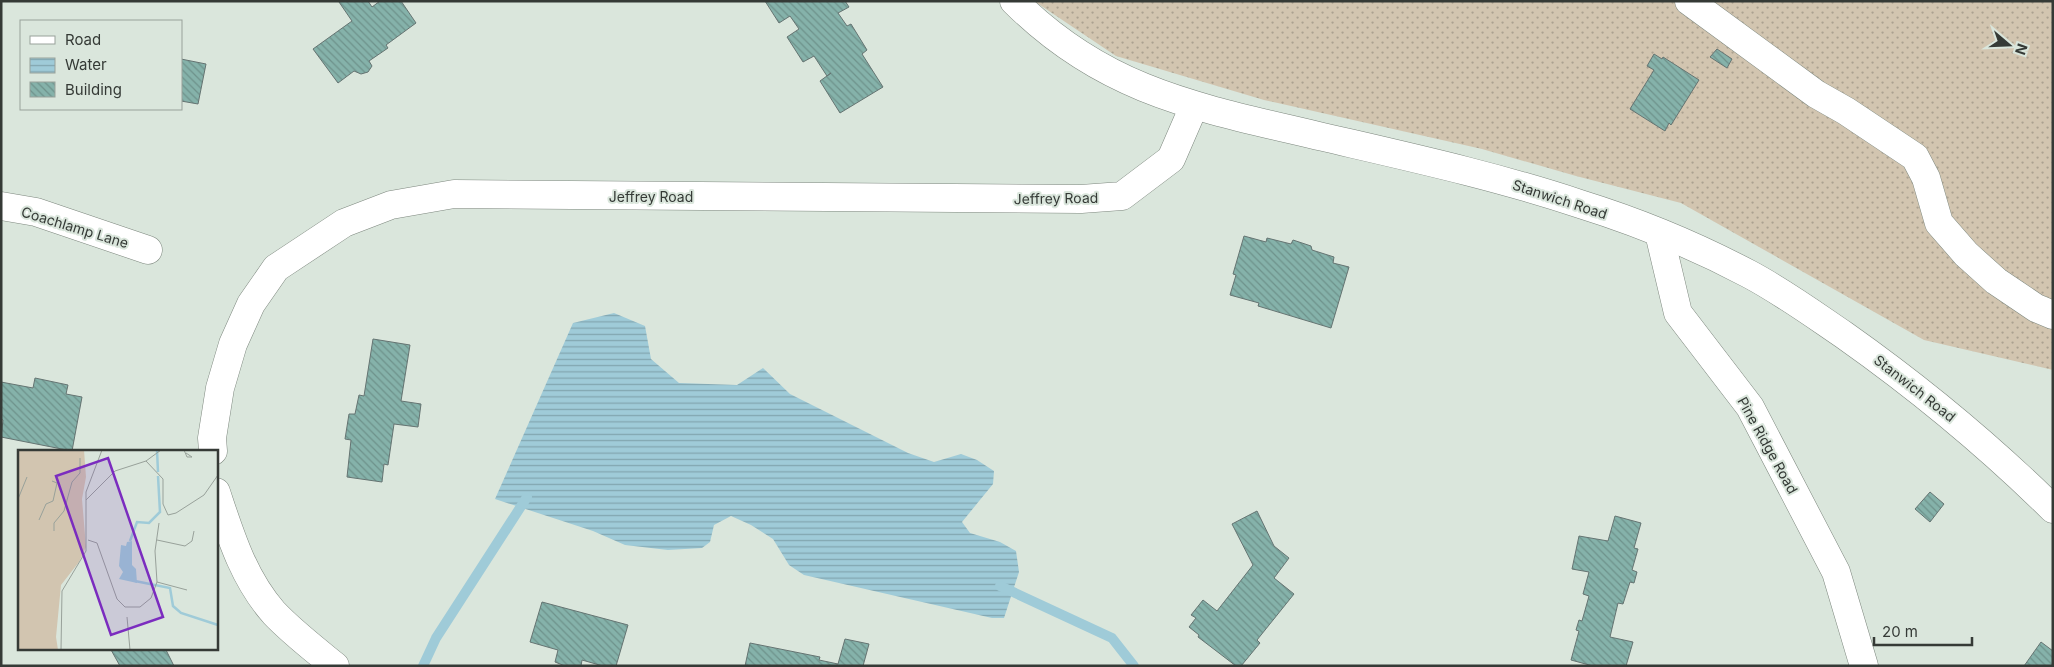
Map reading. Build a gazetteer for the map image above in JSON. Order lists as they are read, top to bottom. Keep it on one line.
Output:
{"streets":{"street":["Jeffrey Road","Stanwich Road","Coachlamp Lane","Pine Ridge Road"]},"crossings":[["Jeffrey Road","Stanwich Road"],["Stanwich Road","Pine Ridge Road"]],"legend":["Road","Water","Building"],"scale_bar":"20 m","north":"right"}
